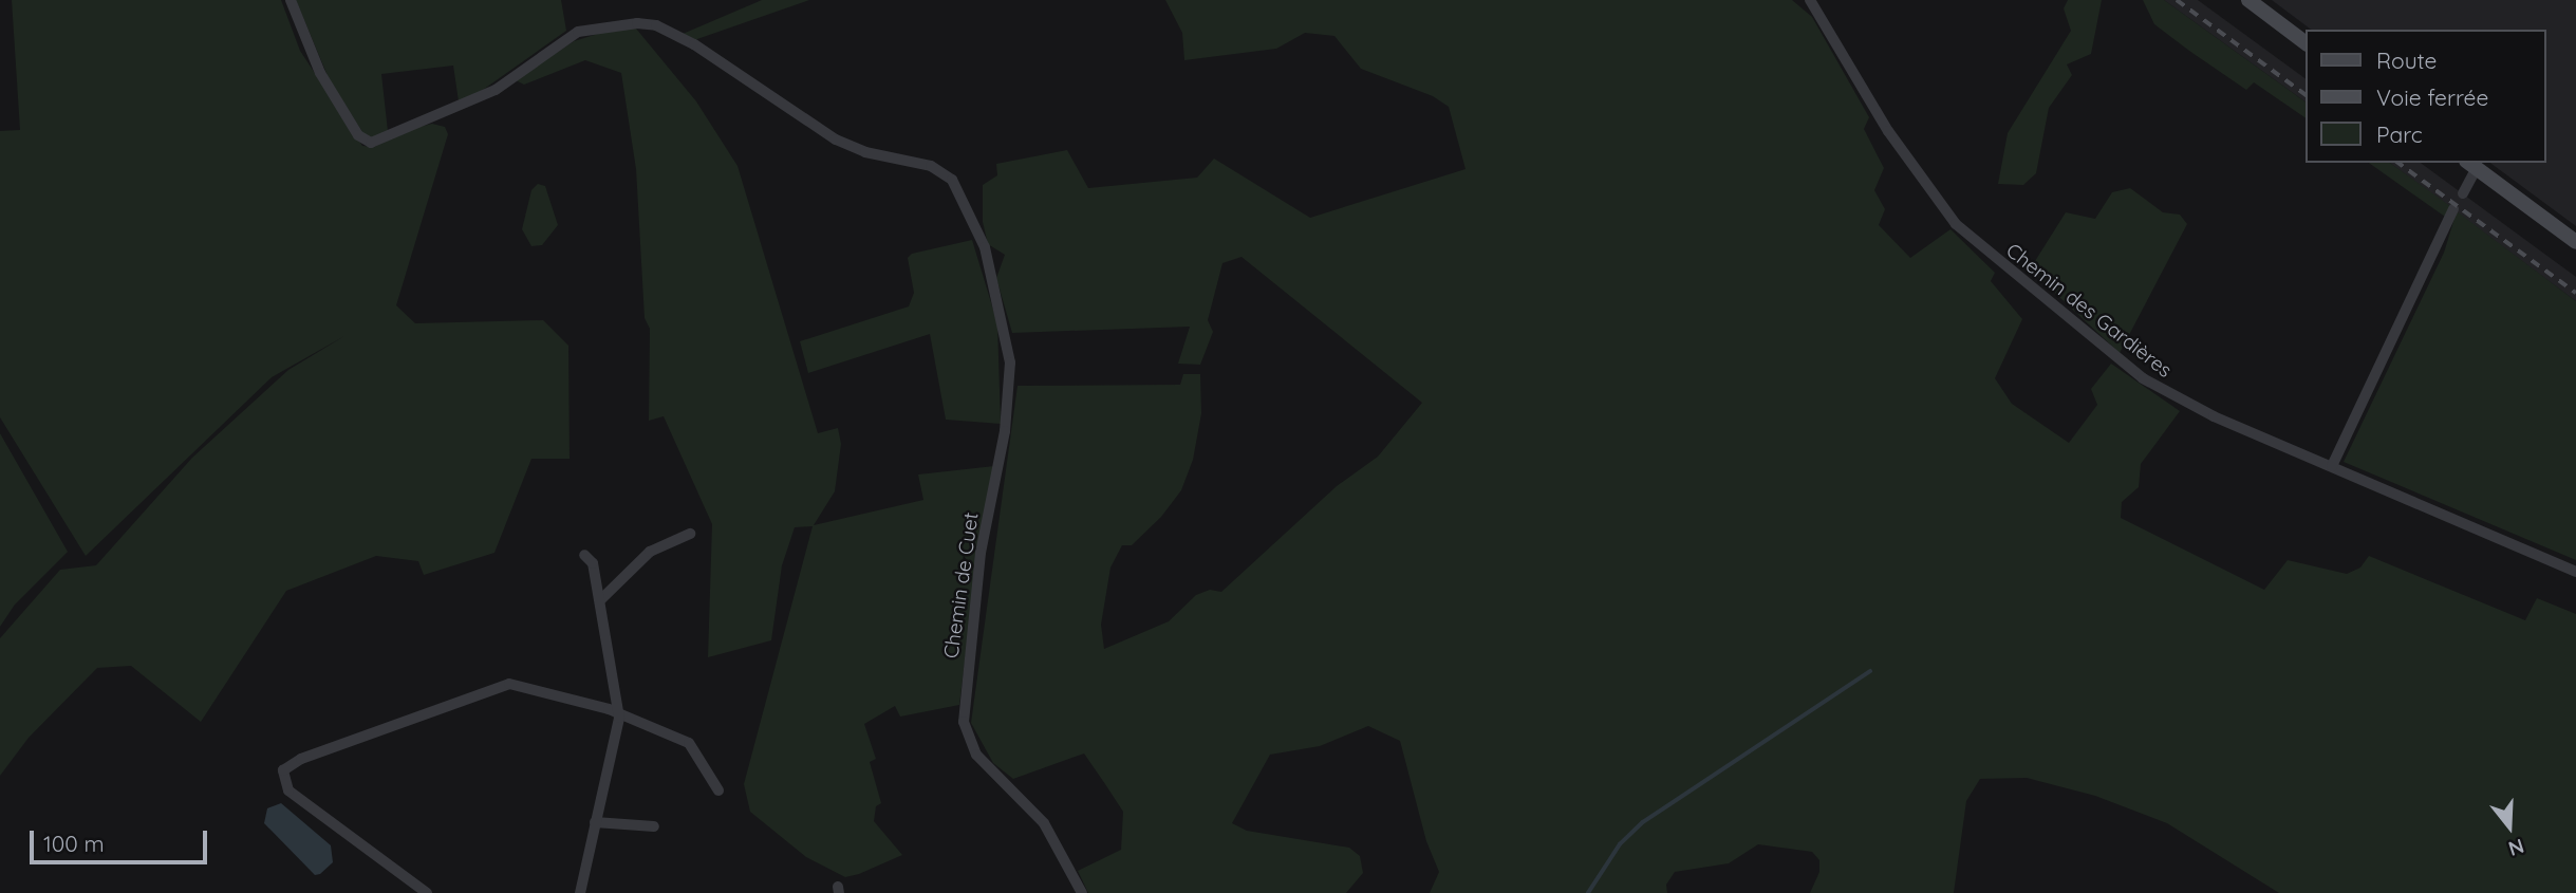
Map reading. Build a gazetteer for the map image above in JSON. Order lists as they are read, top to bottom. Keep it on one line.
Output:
{"streets":{"street":["Chemin des Gardières","Chemin de Cuet"]},"legend":["Route","Voie ferrée","Parc"],"scale_bar":"100 m","north":"bottom"}
